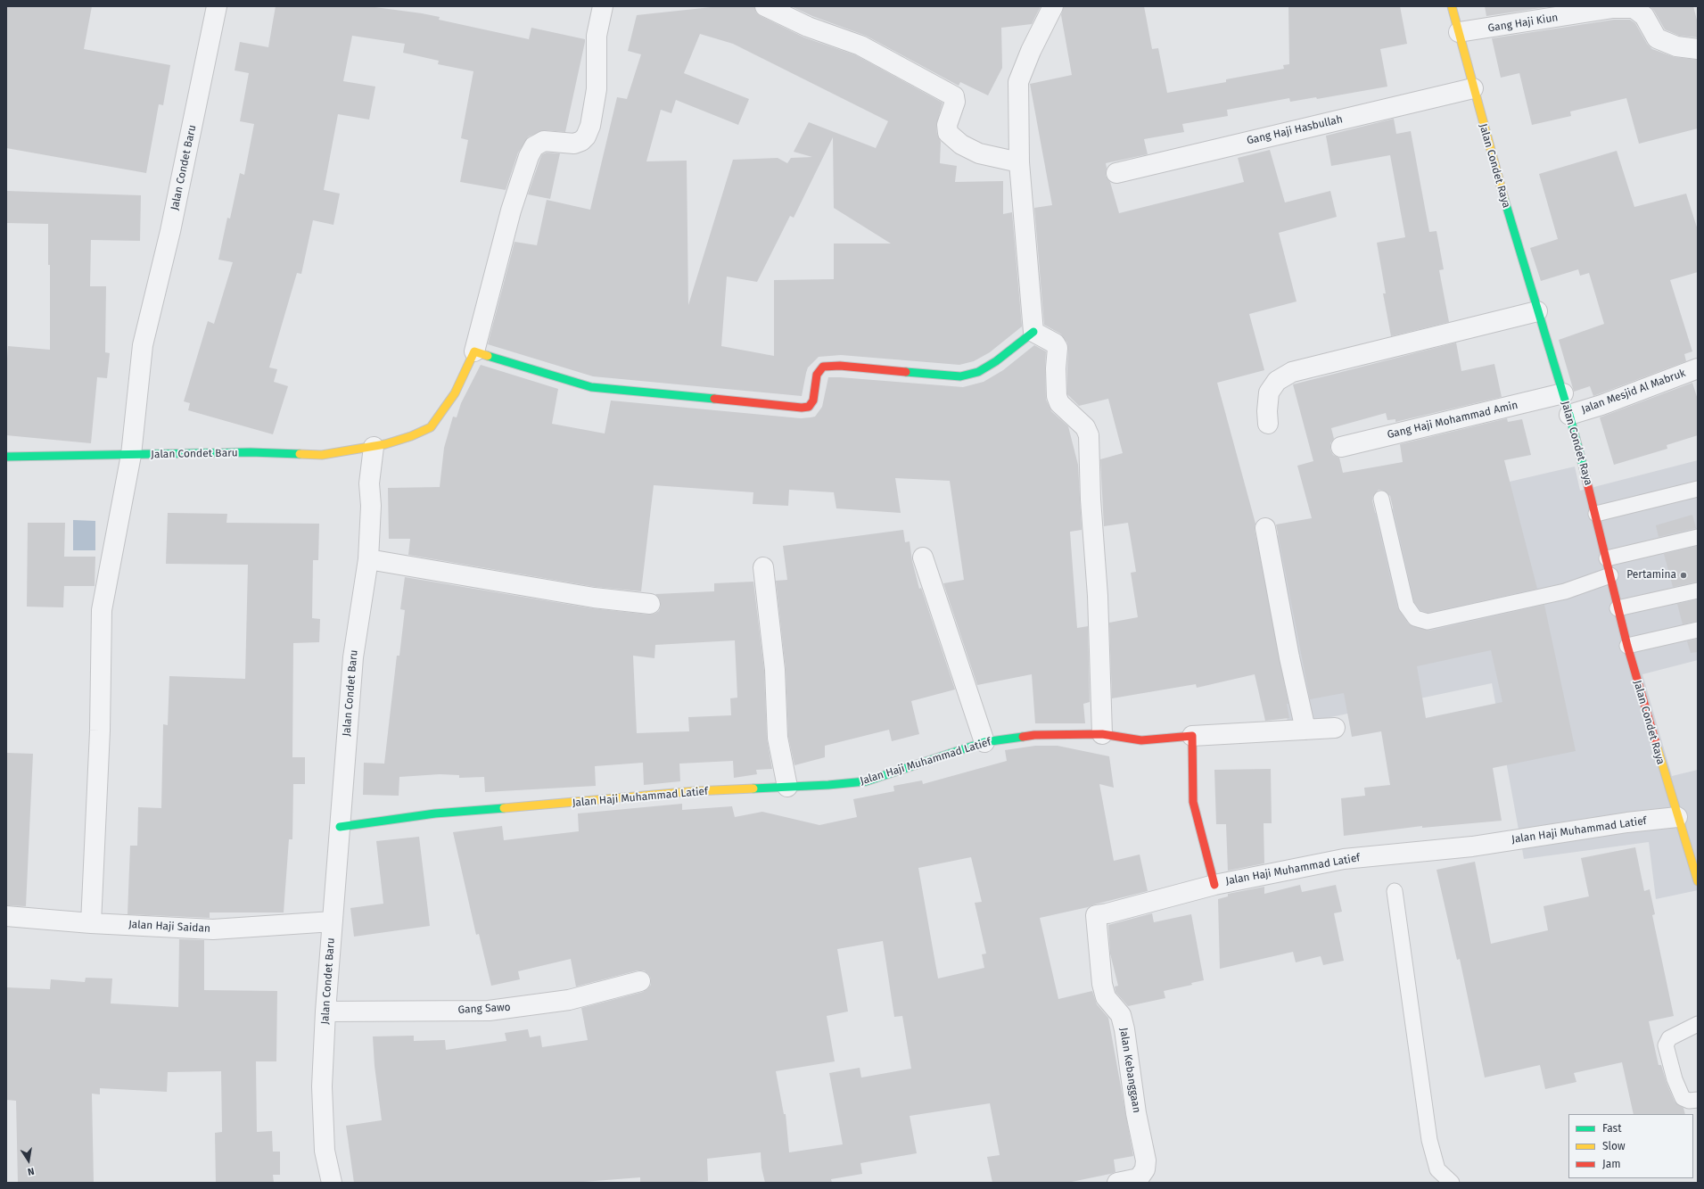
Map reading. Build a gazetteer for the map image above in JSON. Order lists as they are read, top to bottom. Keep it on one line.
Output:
{"streets":{"street":["Gang Haji Kiun","Gang Haji Hasbullah","Jalan Condet Raya","Jalan Condet Baru","Jalan Mesjid Al Mabruk","Gang Haji Mohammad Amin","Jalan Haji Muhammad Latief","Jalan Haji Saidan","Gang Sawo","Jalan Kebanggaan"]},"crossings":[["Gang Haji Kiun","Jalan Condet Raya"],["Gang Haji Hasbullah","Jalan Condet Raya"],["Jalan Condet Raya","Jalan Mesjid Al Mabruk"],["Jalan Condet Raya","Gang Haji Mohammad Amin"],["Jalan Condet Raya","Jalan Haji Muhammad Latief"],["Jalan Condet Baru","Jalan Haji Muhammad Latief"],["Jalan Condet Baru","Jalan Haji Saidan"],["Jalan Condet Baru","Gang Sawo"],["Jalan Haji Muhammad Latief","Jalan Kebanggaan"]],"places":["Pertamina"],"legend":["Fast","Slow","Jam"],"north":"bottom"}
